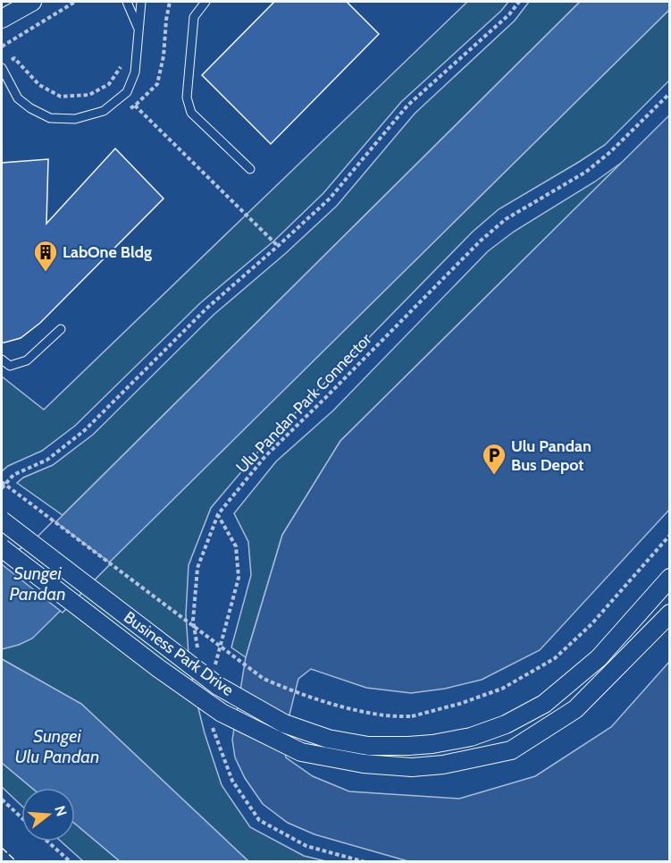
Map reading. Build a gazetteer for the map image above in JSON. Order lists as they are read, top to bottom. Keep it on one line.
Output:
{"streets":{"street":["Business Park Drive"],"path":["Ulu Pandan Park Connector"]},"water":["Sungei Pandan","Sungei Ulu Pandan"],"places":{"building":["LabOne Bldg"],"parking":["Ulu Pandan Bus Depot"]},"north":"right"}
